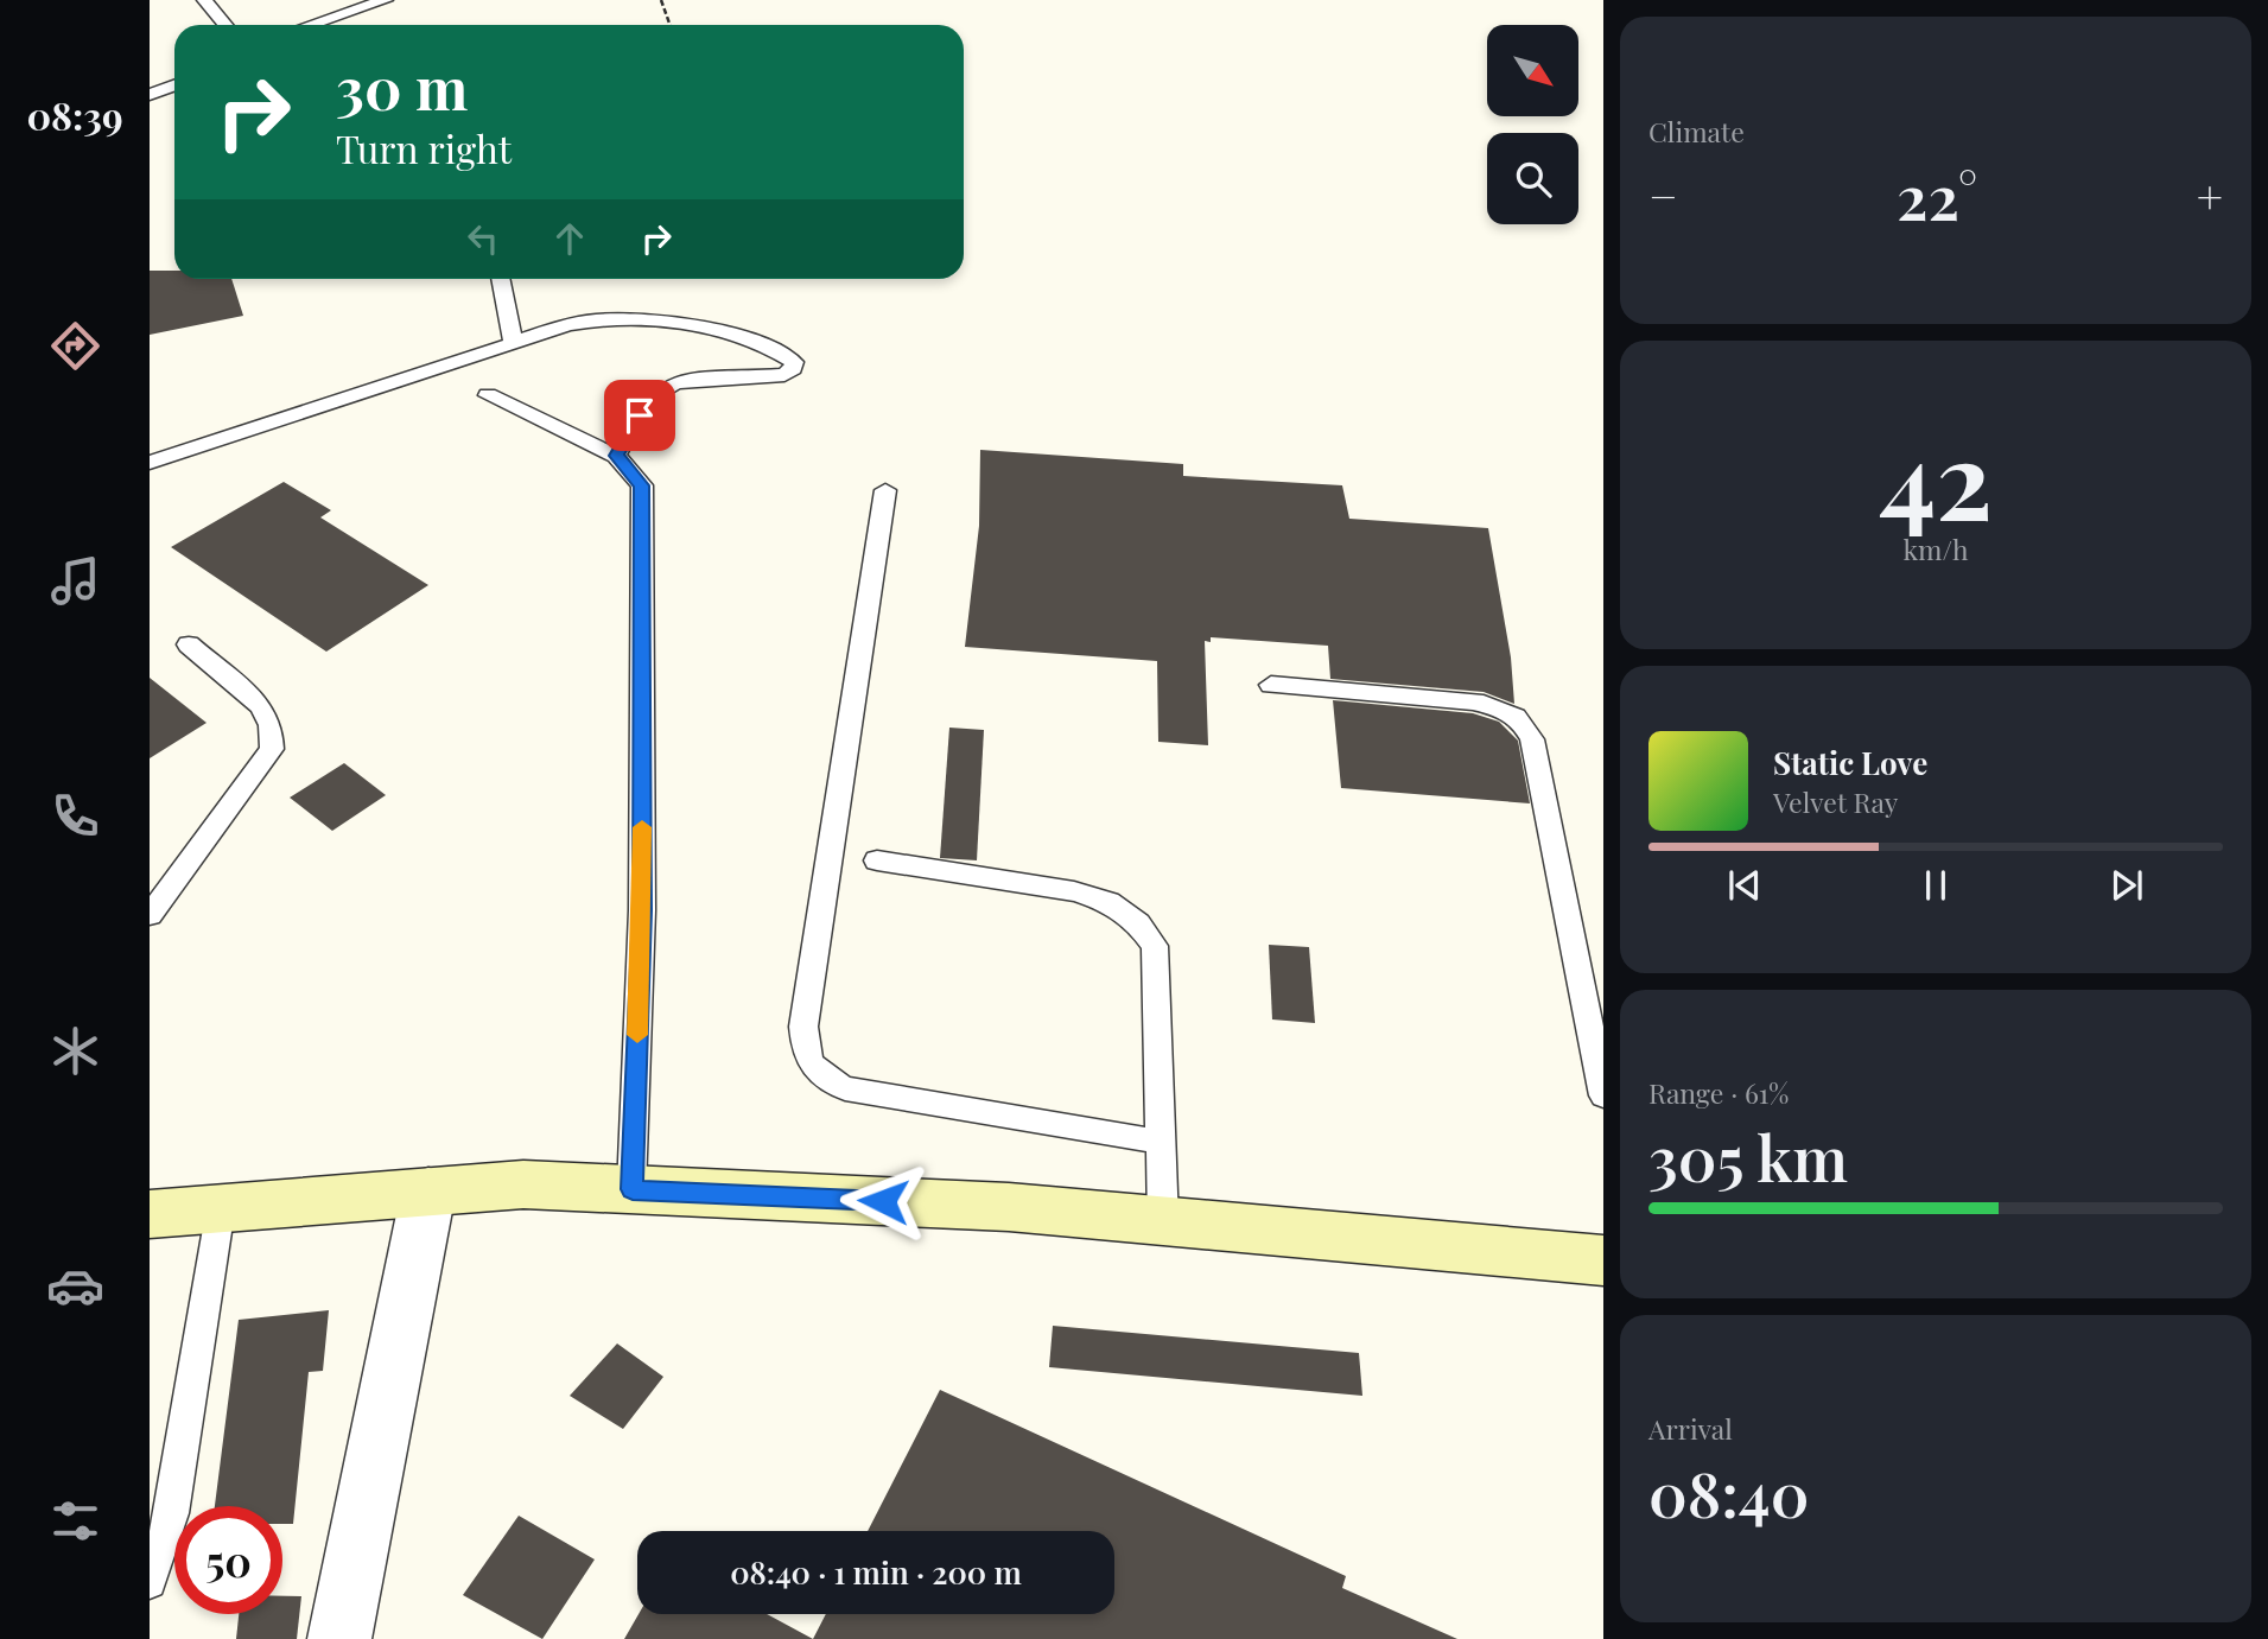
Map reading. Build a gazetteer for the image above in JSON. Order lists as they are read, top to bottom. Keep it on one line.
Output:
{"north":"bottom right","page":{"tabs":"08:39","tile":["Climate",["42","km/h"],["Range · 61%","305 km"],["Arrival","08:40"]],"turn":["30 m","Turn right"],"heat":["−","22°","+"],"song":["Static Love","Velvet Ray"],"limit":"50","trip":"08:40 · 1 min · 200 m"}}
